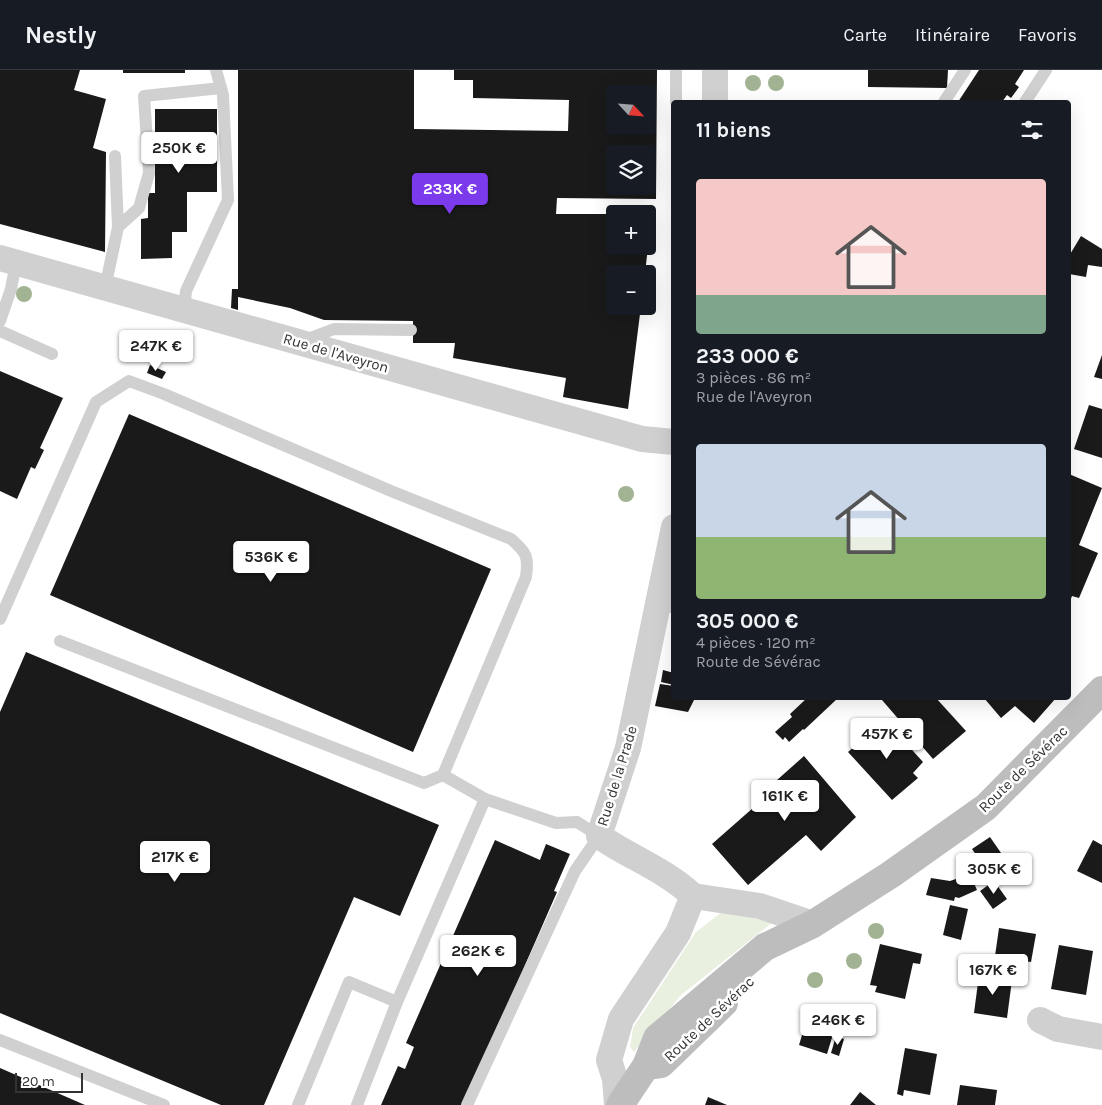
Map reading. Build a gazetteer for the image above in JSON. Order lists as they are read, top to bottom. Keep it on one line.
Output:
{"streets":{"main road":["Route de Sévérac"],"street":["Rue de l'Aveyron","Rue de la Prade"]},"scale_bar":"20 m","north":"bottom right","page":{"header":"Nestly","nav":["Carte","Itinéraire","Favoris"],"map_buttons":["+","−"],"heading":"11 biens","price":["250K €","233K €","247K €","536K €","457K €","161K €","217K €","305K €","262K €","167K €","246K €"],"list":[{"name":"233 000 €","note":"3 pièces · 86 m² · Rue de l'Aveyron"},{"name":"305 000 €","note":"4 pièces · 120 m² · Route de Sévérac"}],"scale":"20 m"}}
